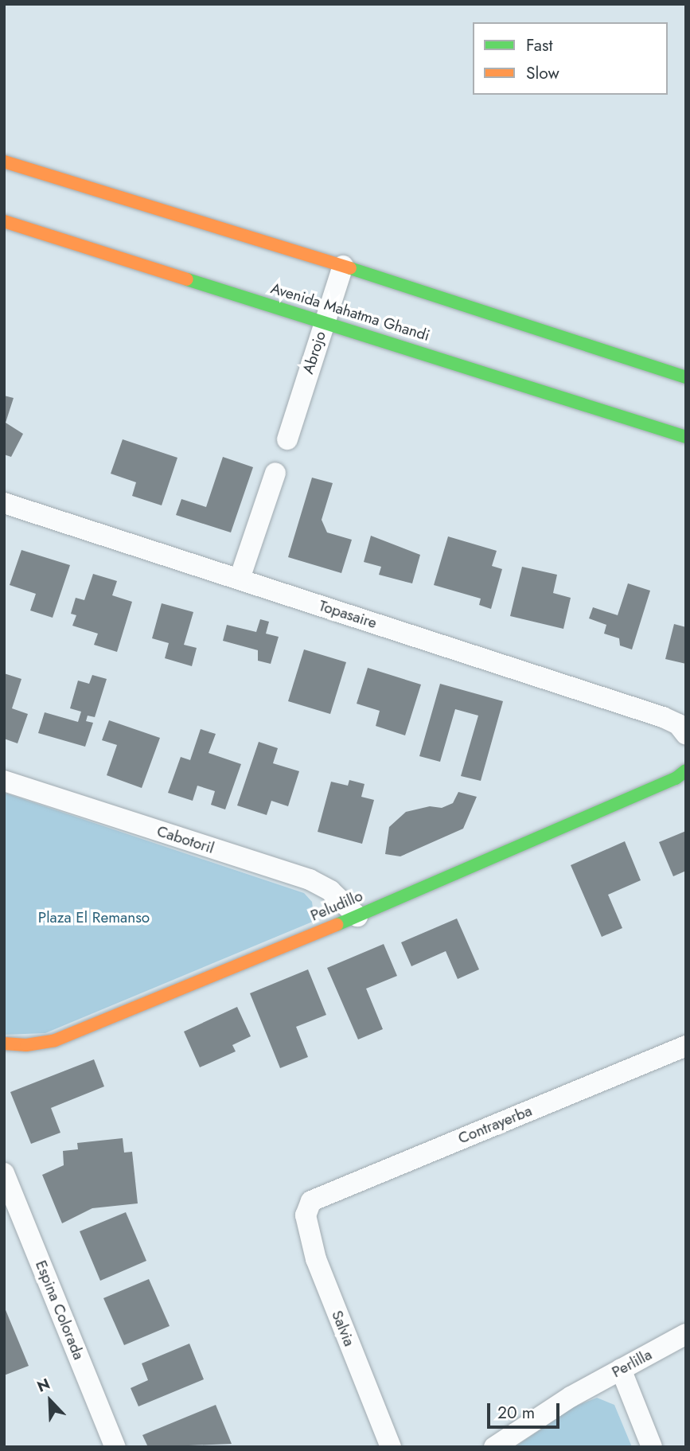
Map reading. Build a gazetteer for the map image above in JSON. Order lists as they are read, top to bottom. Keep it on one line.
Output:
{"streets":{"main road":["Avenida Mahatma Ghandi","Peludillo"],"street":["Abrojo","Topasaire","Cabotoril","Contrayerba","Espina Colorada","Salvia","Perlilla"]},"crossings":[["Avenida Mahatma Ghandi","Abrojo"],["Cabotoril","Peludillo"],["Contrayerba","Salvia"]],"parks":["Plaza El Remanso"],"legend":["Fast","Slow"],"scale_bar":"20 m","north":"top left"}
